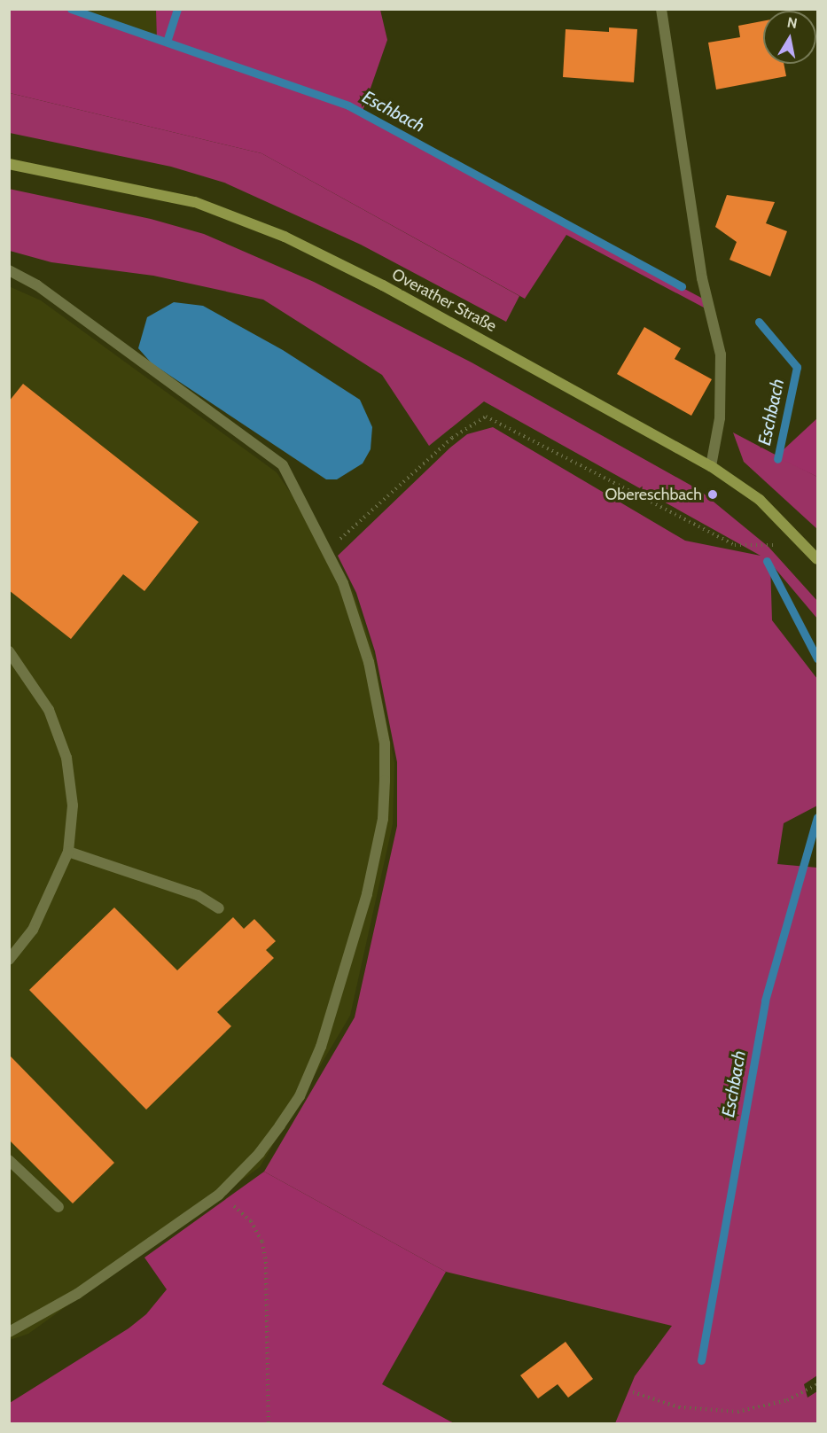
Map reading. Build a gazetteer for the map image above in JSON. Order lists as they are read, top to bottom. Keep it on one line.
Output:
{"streets":{"main road":["Overather Straße"]},"water":["Eschbach"],"places":["Obereschbach"],"north":"top"}
